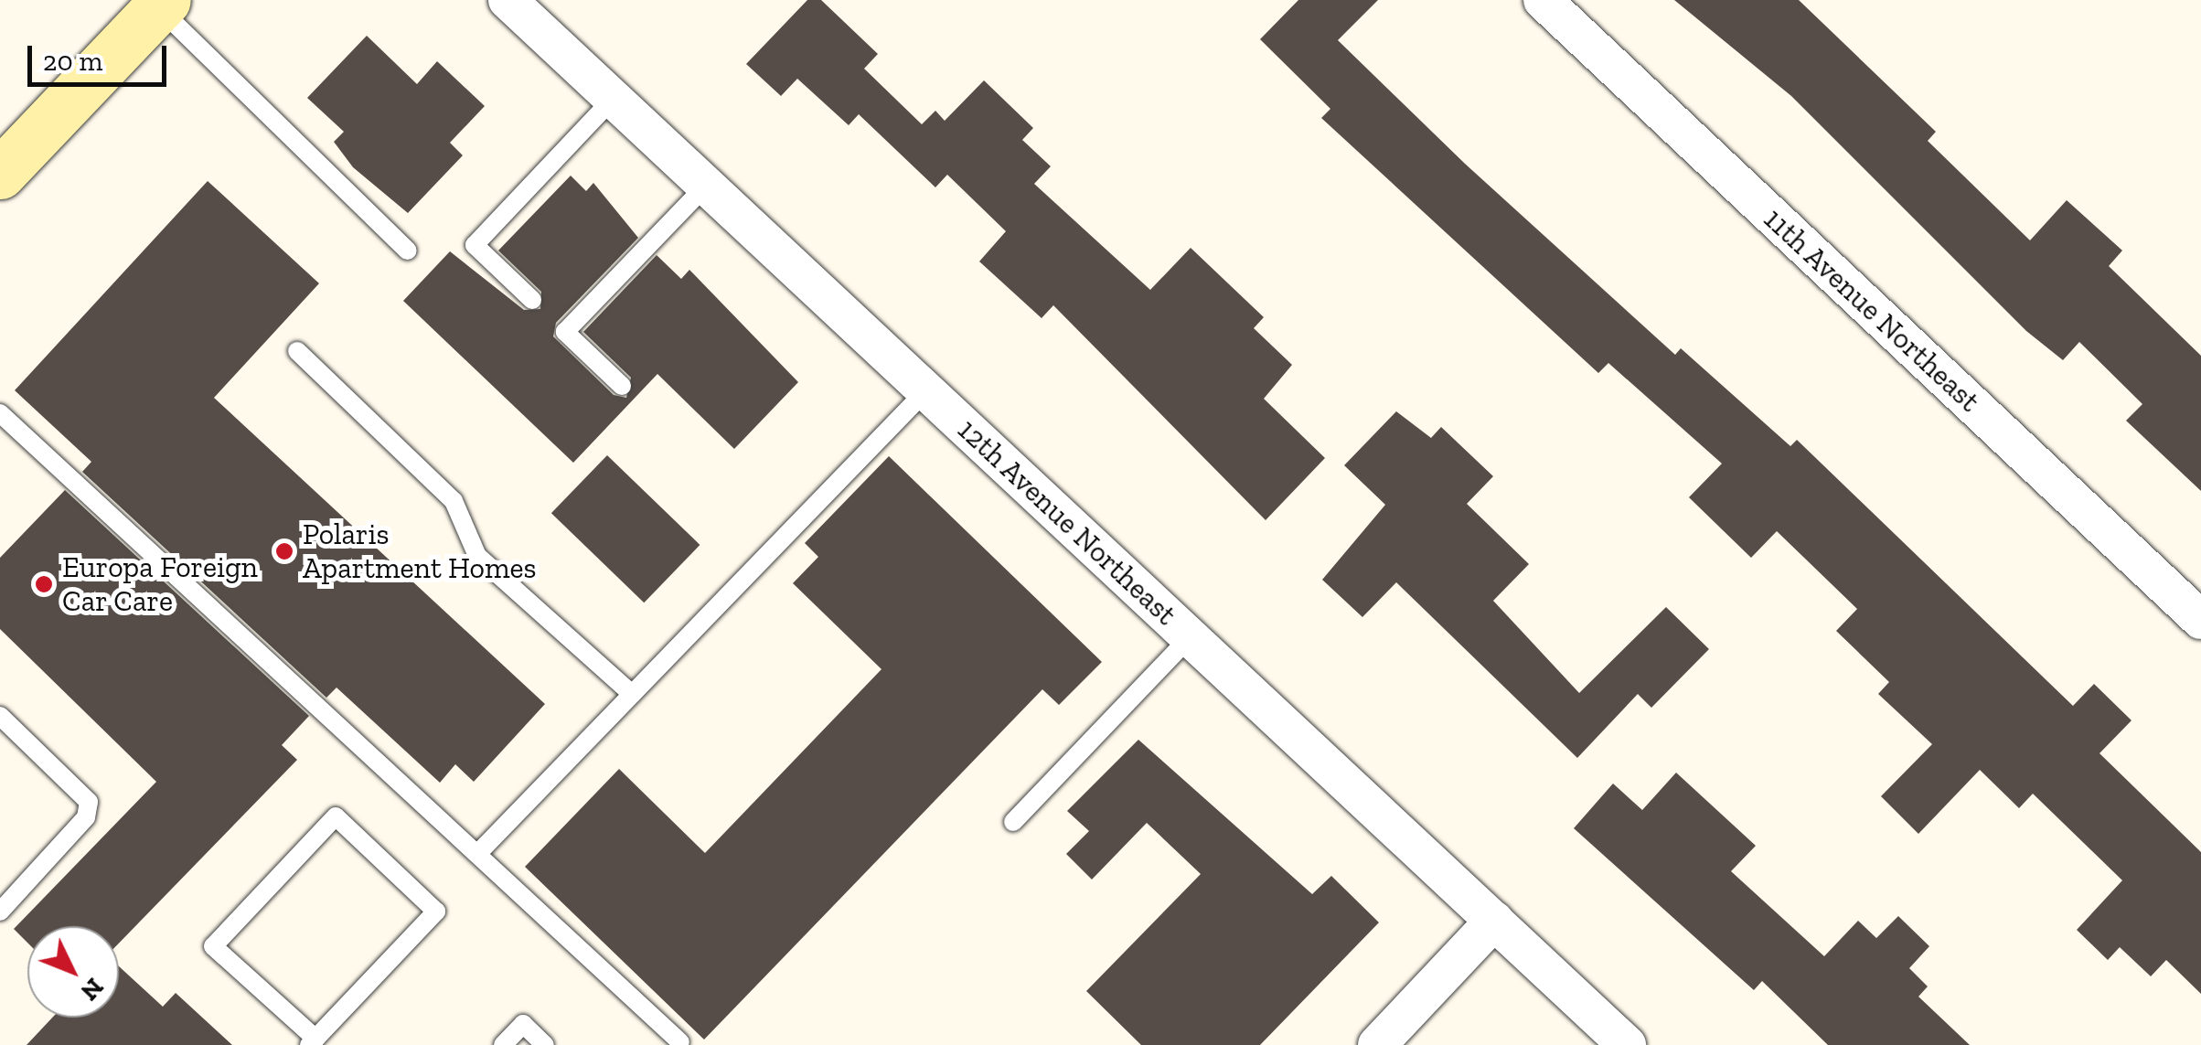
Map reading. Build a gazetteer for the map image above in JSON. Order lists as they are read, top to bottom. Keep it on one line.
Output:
{"streets":{"street":["11th Avenue Northeast","12th Avenue Northeast"]},"places":["Polaris Apartment Homes","Europa Foreign Car Care"],"scale_bar":"20 m","north":"bottom right"}
